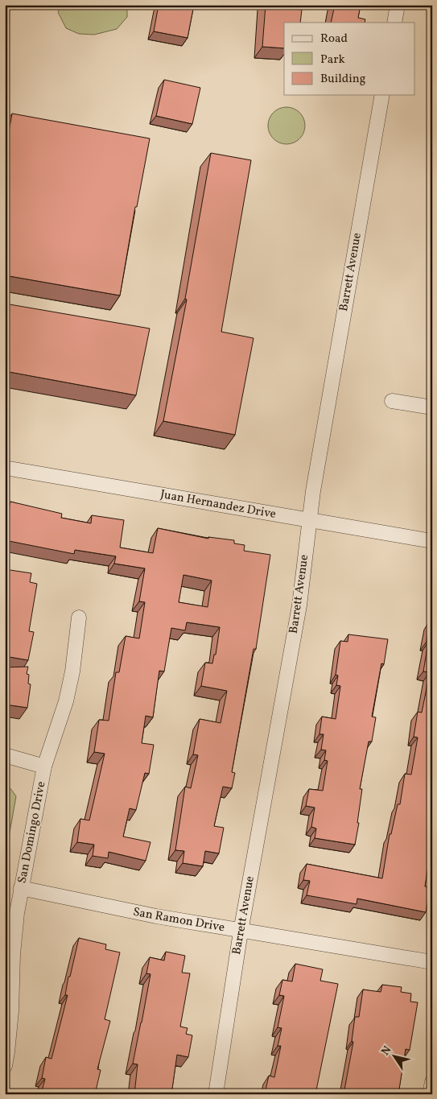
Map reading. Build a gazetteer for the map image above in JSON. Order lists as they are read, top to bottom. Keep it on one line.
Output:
{"streets":{"street":["Barrett Avenue","Juan Hernandez Drive","San Domingo Drive","San Ramon Drive"]},"crossings":[["Barrett Avenue","Juan Hernandez Drive"],["Barrett Avenue","San Ramon Drive"],["San Domingo Drive","San Ramon Drive"]],"legend":["Road","Park","Building"],"north":"top left"}
